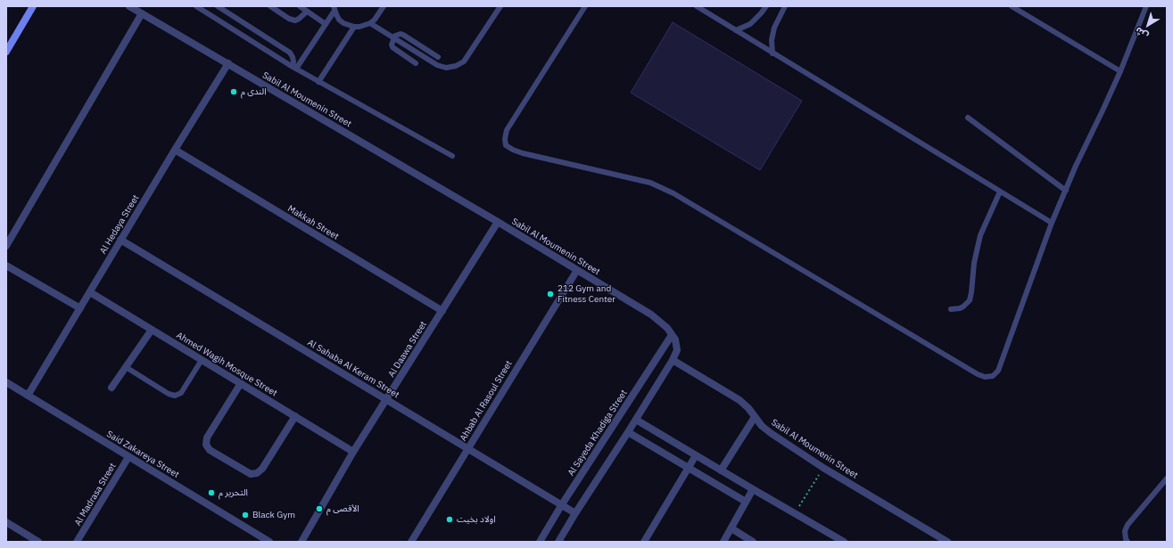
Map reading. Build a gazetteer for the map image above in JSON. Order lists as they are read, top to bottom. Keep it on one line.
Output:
{"streets":{"street":["Sabil Al Moumenin Street","Makkah Street","Al Hedaya Street","Al Daawa Street","Ahmed Wagih Mosque Street","Al Sahaba Al Keram Street","Ahbab Al Rasoul Street","Al Sayeda Khadiga Street","Said Zakareya Street","Al Madrasa Street"]},"crossings":[["Sabil Al Moumenin Street","Al Hedaya Street"],["Sabil Al Moumenin Street","Al Daawa Street"],["Sabil Al Moumenin Street","Ahbab Al Rasoul Street"],["Sabil Al Moumenin Street","Al Sayeda Khadiga Street"],["Makkah Street","Al Hedaya Street"],["Makkah Street","Al Daawa Street"],["Al Hedaya Street","Ahmed Wagih Mosque Street"],["Al Hedaya Street","Al Sahaba Al Keram Street"],["Al Hedaya Street","Said Zakareya Street"],["Al Daawa Street","Ahmed Wagih Mosque Street"],["Al Daawa Street","Al Sahaba Al Keram Street"],["Al Sahaba Al Keram Street","Ahbab Al Rasoul Street"],["Al Sahaba Al Keram Street","Al Sayeda Khadiga Street"],["Said Zakareya Street","Al Madrasa Street"]],"places":["الندى م","212 Gym and Fitness Center","التحرير م","الأقصى م","Black Gym","اولاد بخيت"],"north":"bottom left"}
